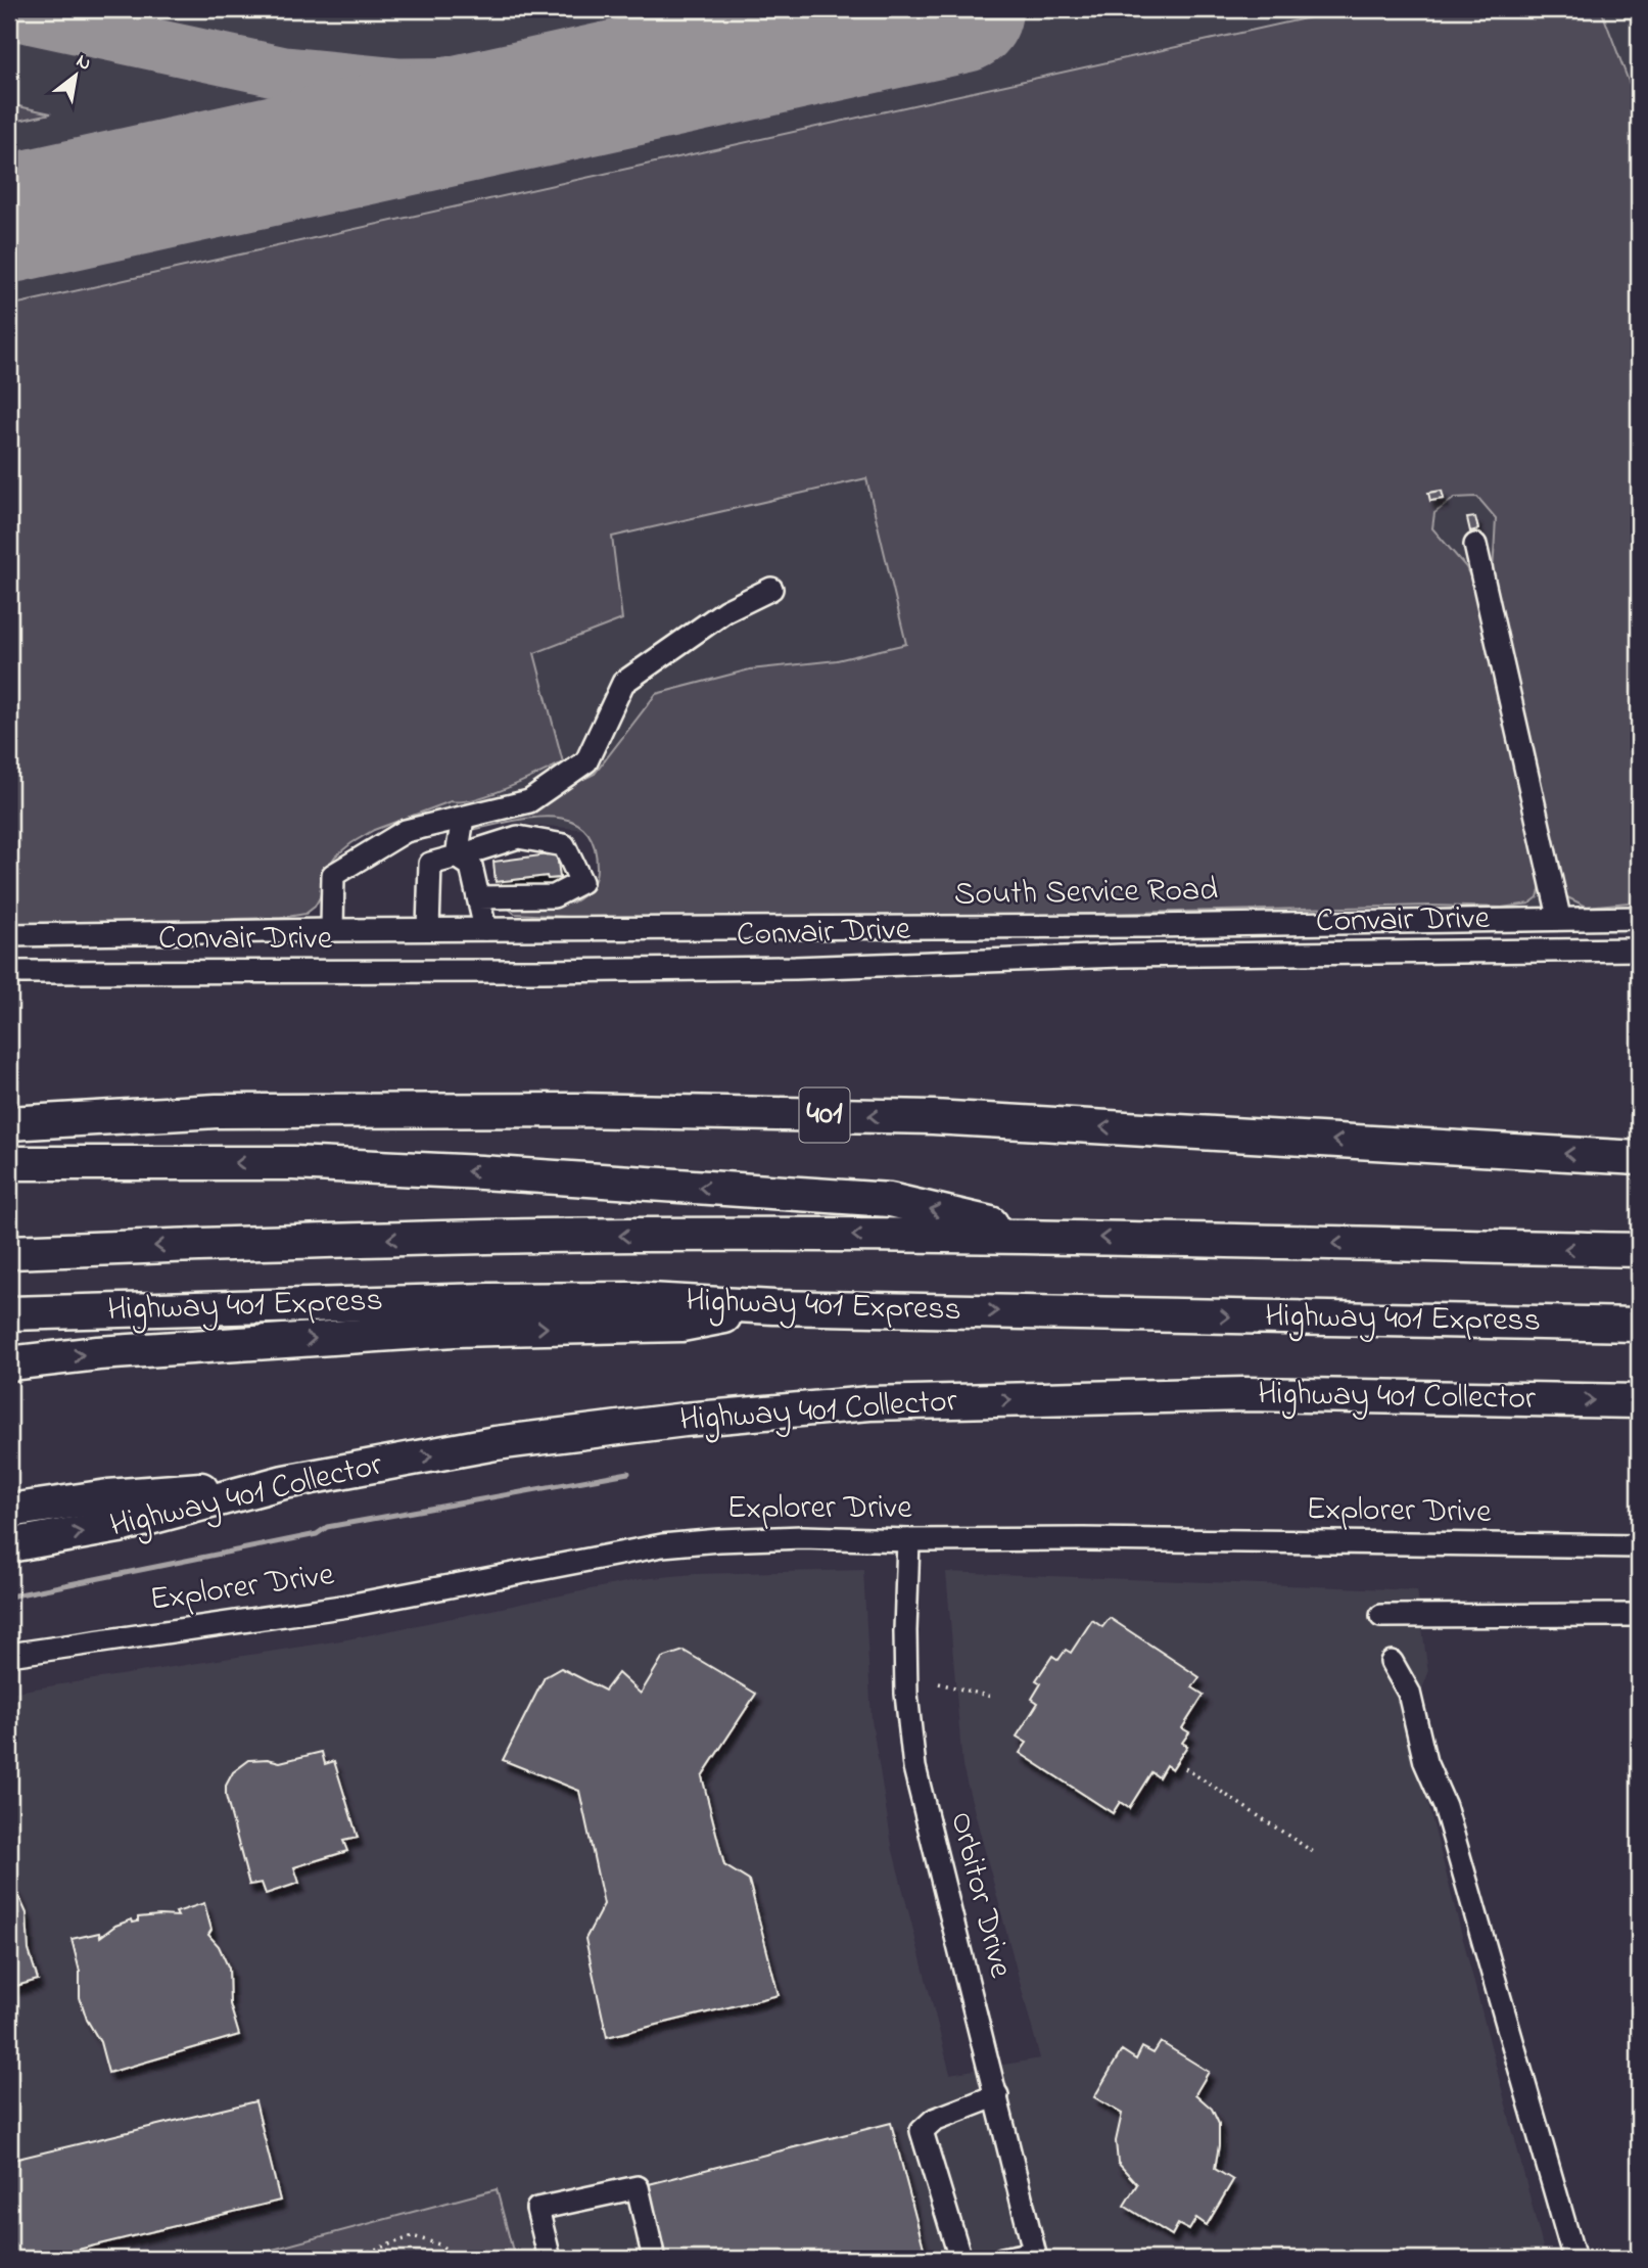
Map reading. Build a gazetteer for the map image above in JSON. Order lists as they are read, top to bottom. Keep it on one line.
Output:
{"streets":{"highway":["401","Highway 401 Express","Highway 401 Collector"],"street":["South Service Road","Convair Drive","Explorer Drive","Orbitor Drive"]},"crossings":[["Explorer Drive","Orbitor Drive"]],"north":"top right"}
